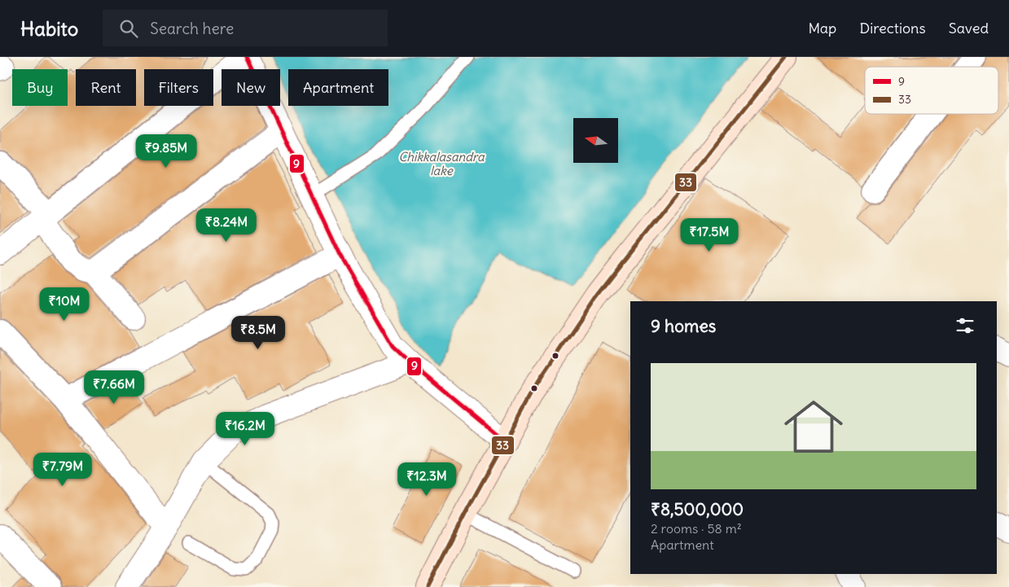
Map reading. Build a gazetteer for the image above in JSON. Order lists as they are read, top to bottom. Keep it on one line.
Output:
{"water":["Chikkalasandra lake"],"lines":["transit line 9","transit line 33"],"legend":["9","33"],"north":"left","page":{"header":"Habito","search":"Search here","nav":["Map","Directions","Saved"],"chip":["Buy","Rent","Filters","New","Apartment"],"price":["₹9.85M","₹8.24M","₹17.5M","₹10M","₹8.5M","₹7.66M","₹16.2M","₹7.79M","₹12.3M"],"heading":"9 homes","list":[{"name":"₹8,500,000","note":"2 rooms · 58 m² · Apartment"}]}}
